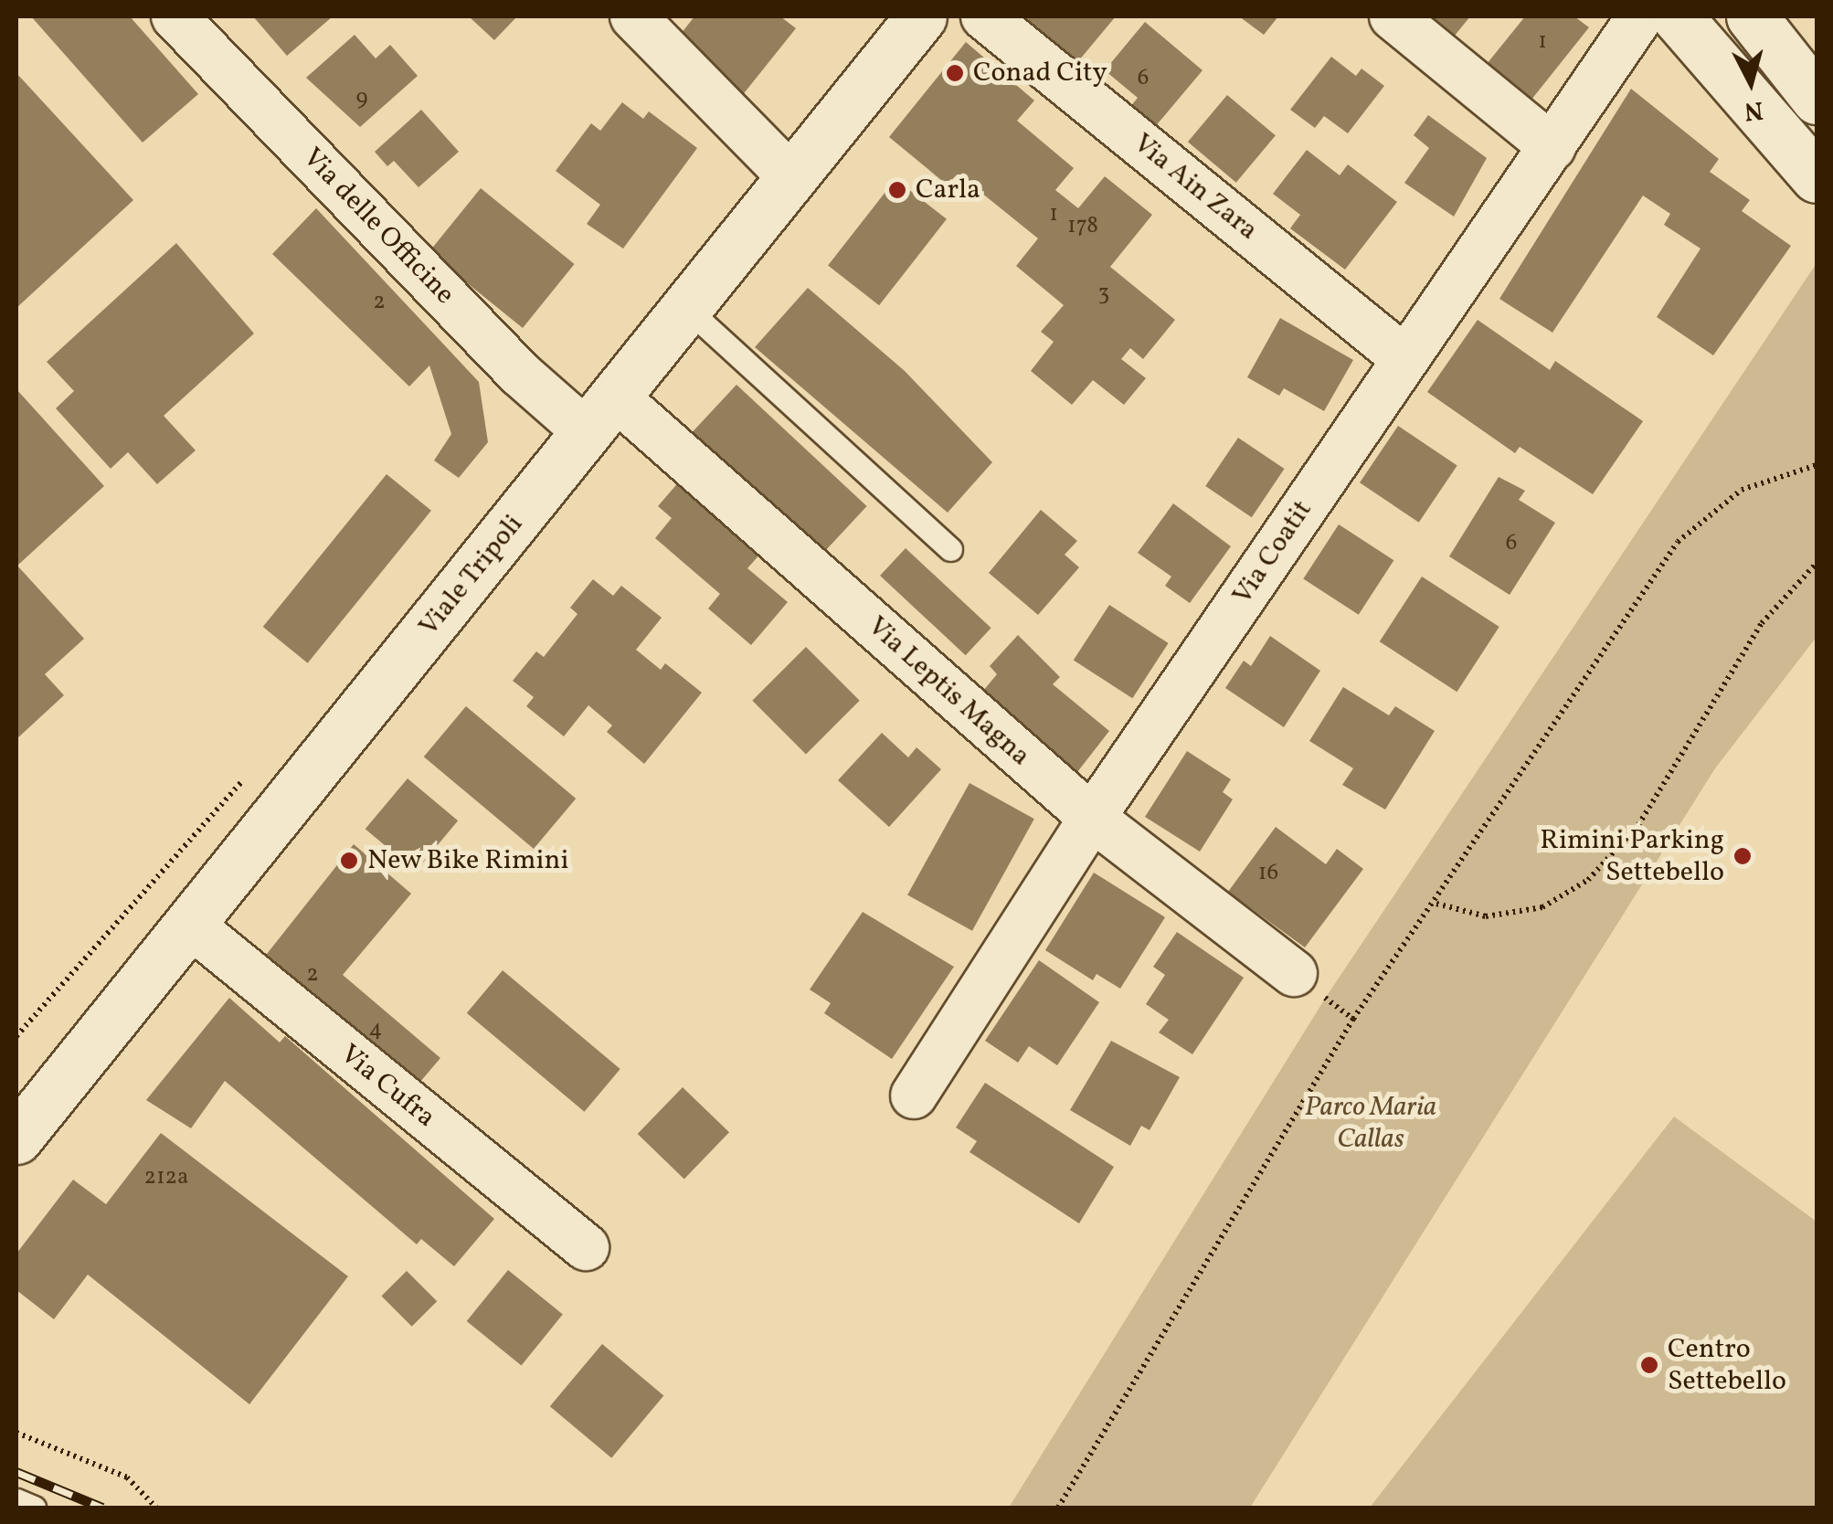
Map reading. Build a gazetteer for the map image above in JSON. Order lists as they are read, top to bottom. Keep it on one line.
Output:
{"streets":{"street":["Via Ain Zara","Via delle Officine","Via Coatit","Viale Tripoli","Via Leptis Magna","Via Cufra"]},"crossings":[["Via Ain Zara","Via Coatit"],["Via delle Officine","Viale Tripoli"],["Via delle Officine","Via Leptis Magna"],["Via Coatit","Via Leptis Magna"],["Viale Tripoli","Via Leptis Magna"],["Viale Tripoli","Via Cufra"]],"parks":["Parco Maria Callas"],"places":["Conad City","Carla","Rimini Parking Settebello","New Bike Rimini","Centro Settebello"],"house_numbers":["1","6","9","1","178","3","2","6","16","2","4","212a"],"north":"bottom"}
